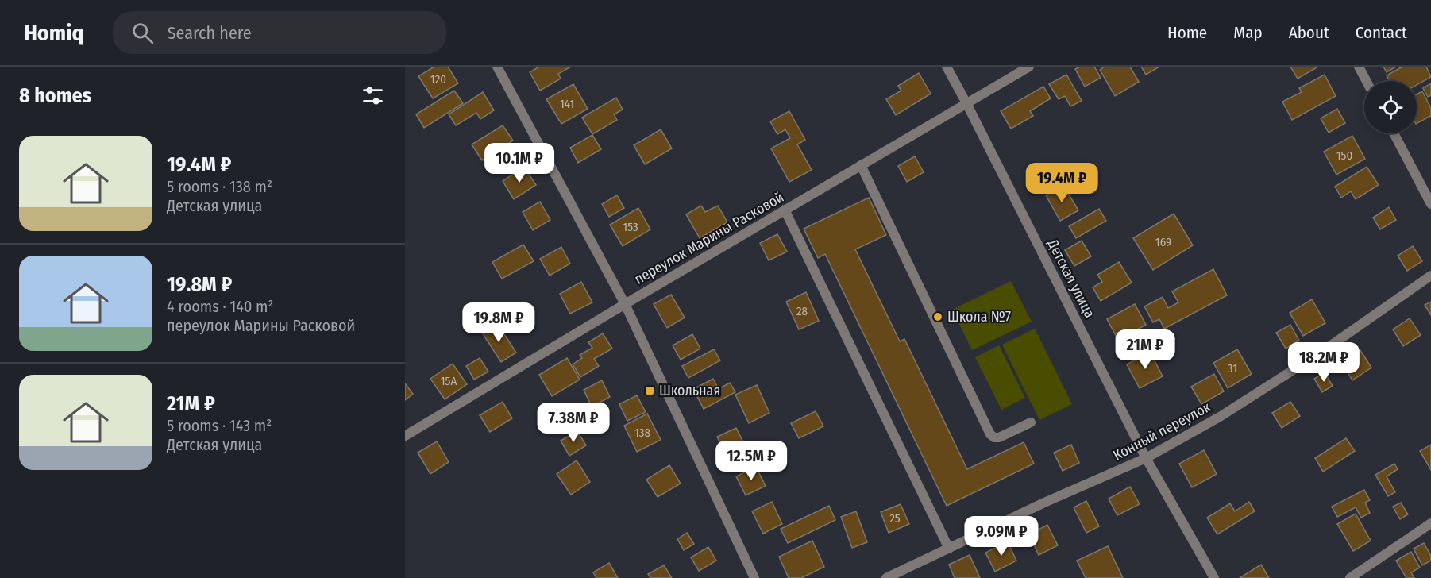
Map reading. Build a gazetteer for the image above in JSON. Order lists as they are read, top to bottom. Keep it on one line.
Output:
{"streets":{"street":["переулок Марины Расковой","Детская улица","Конный переулок"]},"crossings":[["переулок Марины Расковой","Детская улица"],["Детская улица","Конный переулок"]],"places":{"other":["Школа №7"],"transit":["Школьная"]},"house_numbers":["120","141","150","153","169","28","31","15А","138","25"],"page":{"header":"Homiq","search":"Search here","nav":["Home","Map","About","Contact"],"heading":"8 homes","list":[{"name":"19.4M ₽","note":"5 rooms · 138 m² · Детская улица"},{"name":"19.8M ₽","note":"4 rooms · 140 m² · переулок Марины Расковой"},{"name":"21M ₽","note":"5 rooms · 143 m² · Детская улица"}],"price":["10.1M ₽","19.4M ₽","19.8M ₽","21M ₽","18.2M ₽","7.38M ₽","12.5M ₽","9.09M ₽"]}}
